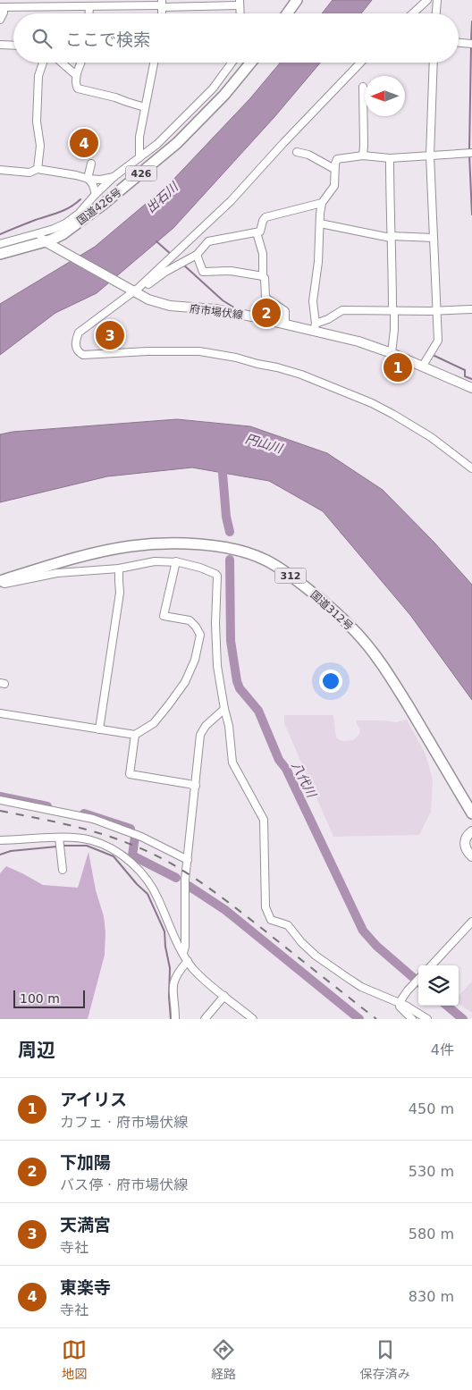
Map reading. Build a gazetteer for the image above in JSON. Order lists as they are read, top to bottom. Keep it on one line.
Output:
{"streets":{"highway":["426","国道426号","312","国道312号"],"main road":["府市場伏線"]},"crossings":[["国道426号","府市場伏線"]],"water":["出石川","円山川","八代川"],"scale_bar":"100 m","north":"left","page":{"search":"ここで検索","pins":["4","2","3","1"],"scale":"100 m","heading":["周辺","4件"],"list":[{"mark":"1","name":"アイリス","note":"カフェ · 府市場伏線","value":"450 m"},{"mark":"2","name":"下加陽","note":"バス停 · 府市場伏線","value":"530 m"},{"mark":"3","name":"天満宮","note":"寺社","value":"580 m"},{"mark":"4","name":"東楽寺","note":"寺社","value":"830 m"}],"nav":["地図","経路","保存済み"]}}
